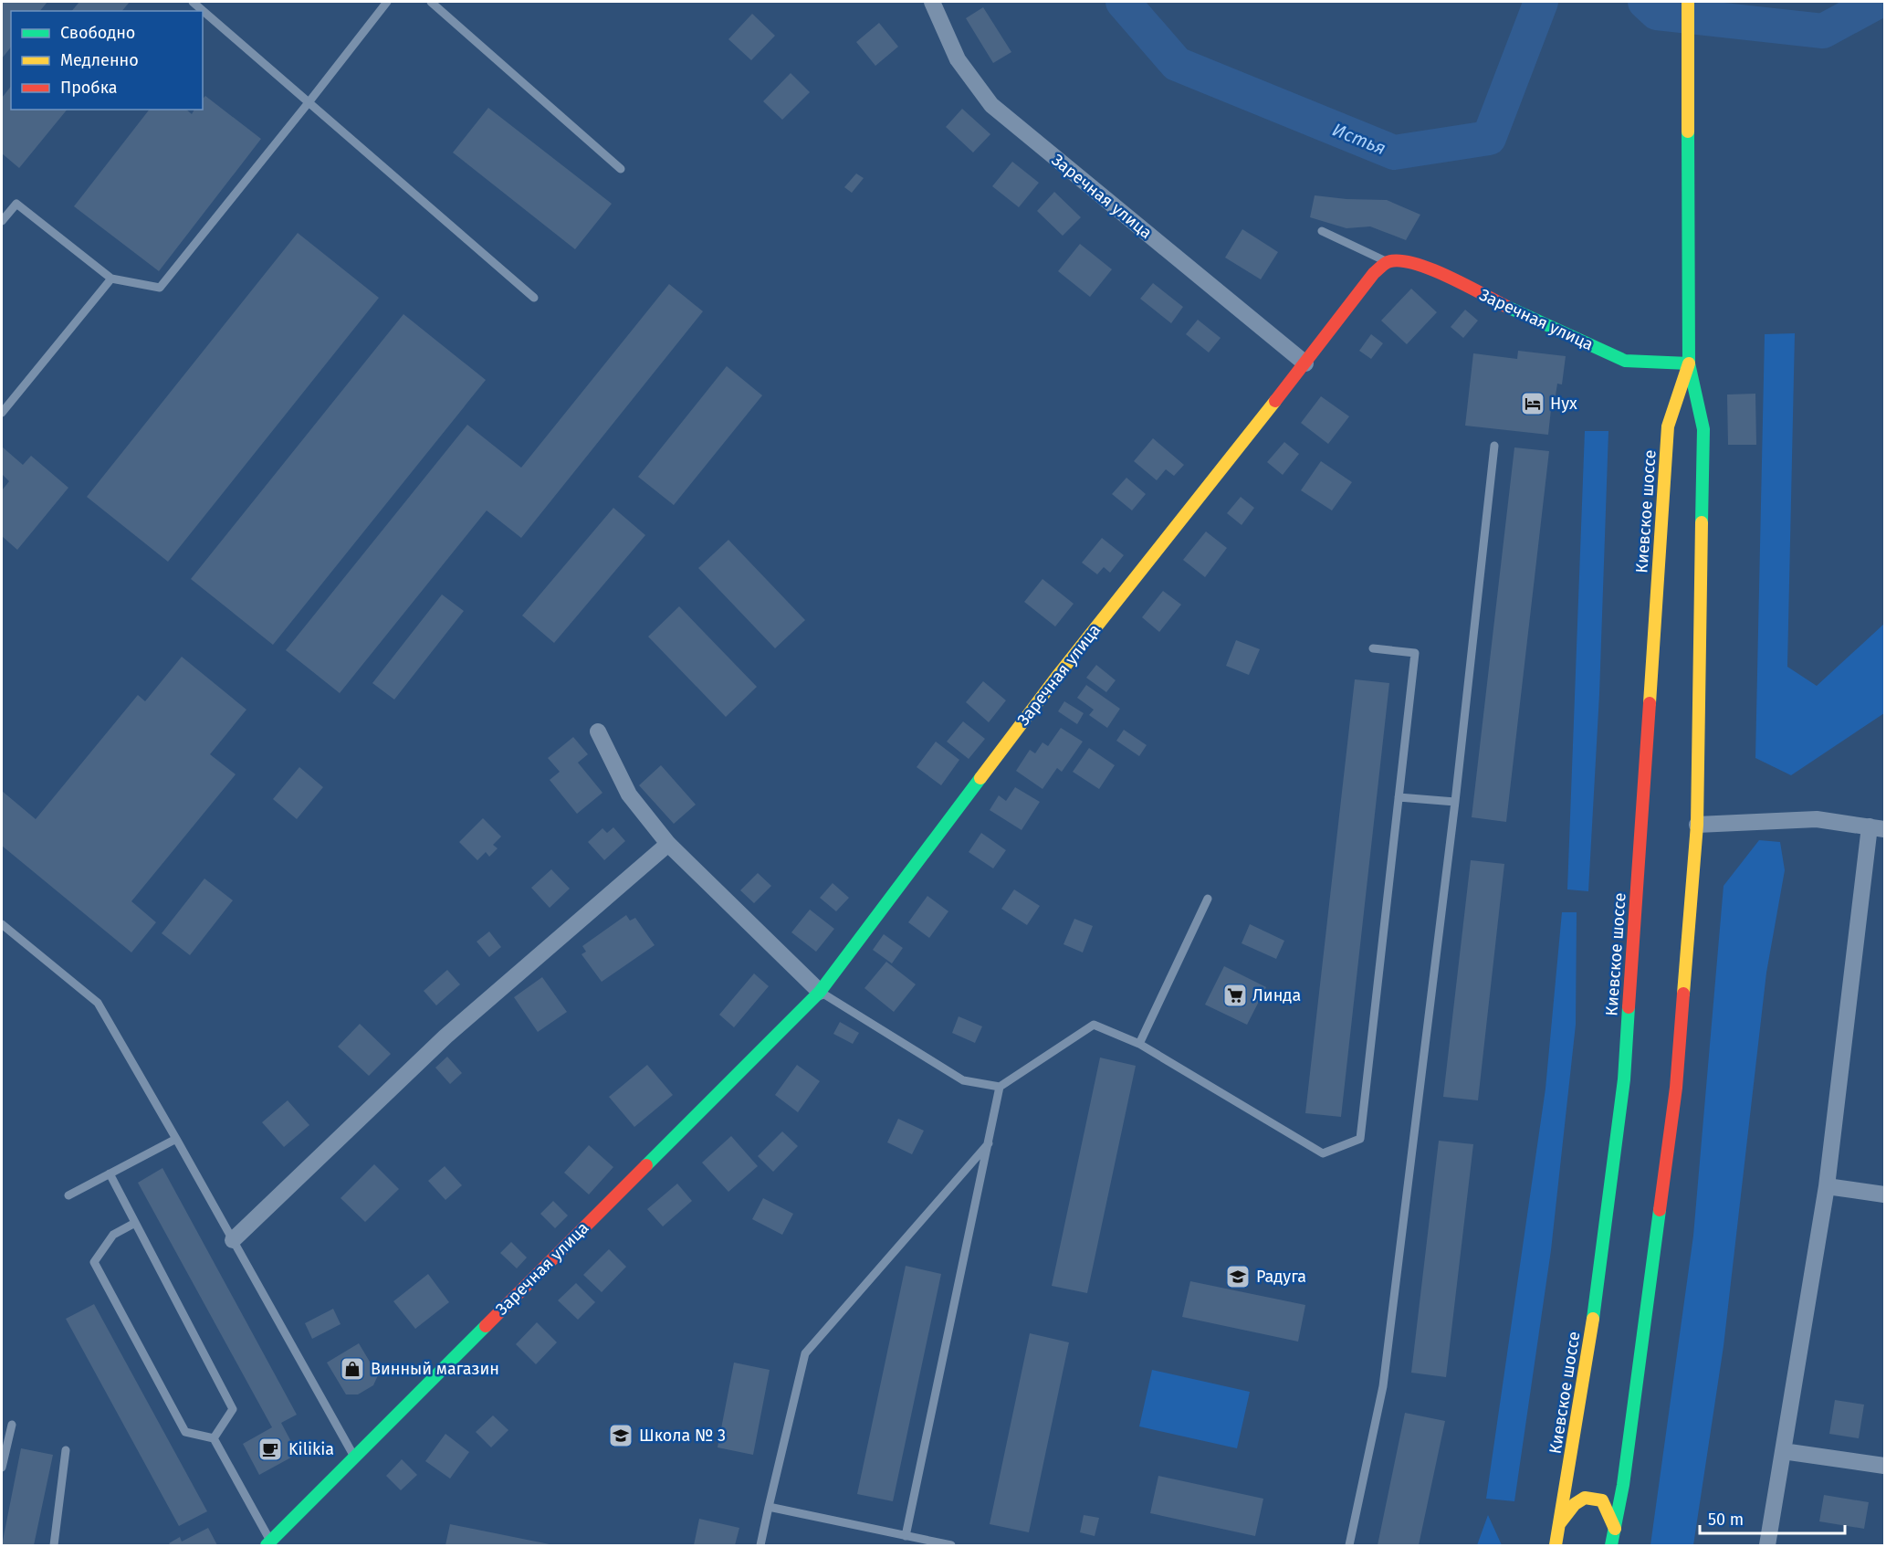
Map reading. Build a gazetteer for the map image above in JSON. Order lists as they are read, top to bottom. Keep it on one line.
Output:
{"streets":{"main road":["Заречная улица","Киевское шоссе"]},"crossings":[["Заречная улица","Киевское шоссе"]],"water":["Истья"],"places":{"hotel":["Нух"],"supermarket":["Линда"],"school or university":["Радуга","Школа № 3"],"shop":["Винный магазин"],"cafe":["Kilikia"]},"legend":["Свободно","Медленно","Пробка"],"scale_bar":"50 m"}
